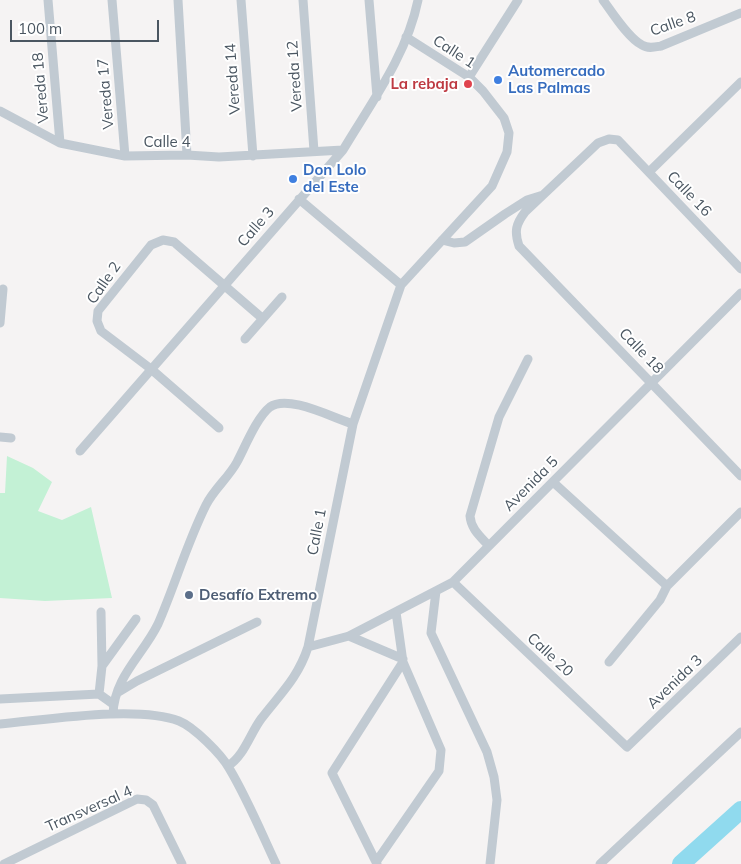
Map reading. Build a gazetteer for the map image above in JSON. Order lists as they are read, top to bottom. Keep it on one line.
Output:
{"streets":{"street":["Calle 8","Calle 1","Vereda 12","Vereda 14","Vereda 18","Vereda 17","Calle 4","Calle 16","Calle 3","Calle 2","Calle 18","Avenida 5","Calle 20","Avenida 3","Transversal 4"]},"crossings":[["Calle 1","Calle 3"],["Calle 1","Avenida 5"],["Vereda 12","Calle 4"],["Vereda 14","Calle 4"],["Vereda 18","Calle 4"],["Vereda 17","Calle 4"],["Calle 4","Calle 3"],["Calle 16","Calle 18"],["Calle 3","Calle 2"],["Calle 18","Avenida 5"],["Avenida 5","Calle 20"],["Calle 20","Avenida 3"]],"places":["Automercado Las Palmas","La rebaja","Don Lolo del Este","Desafío Extremo"],"scale_bar":"100 m"}
